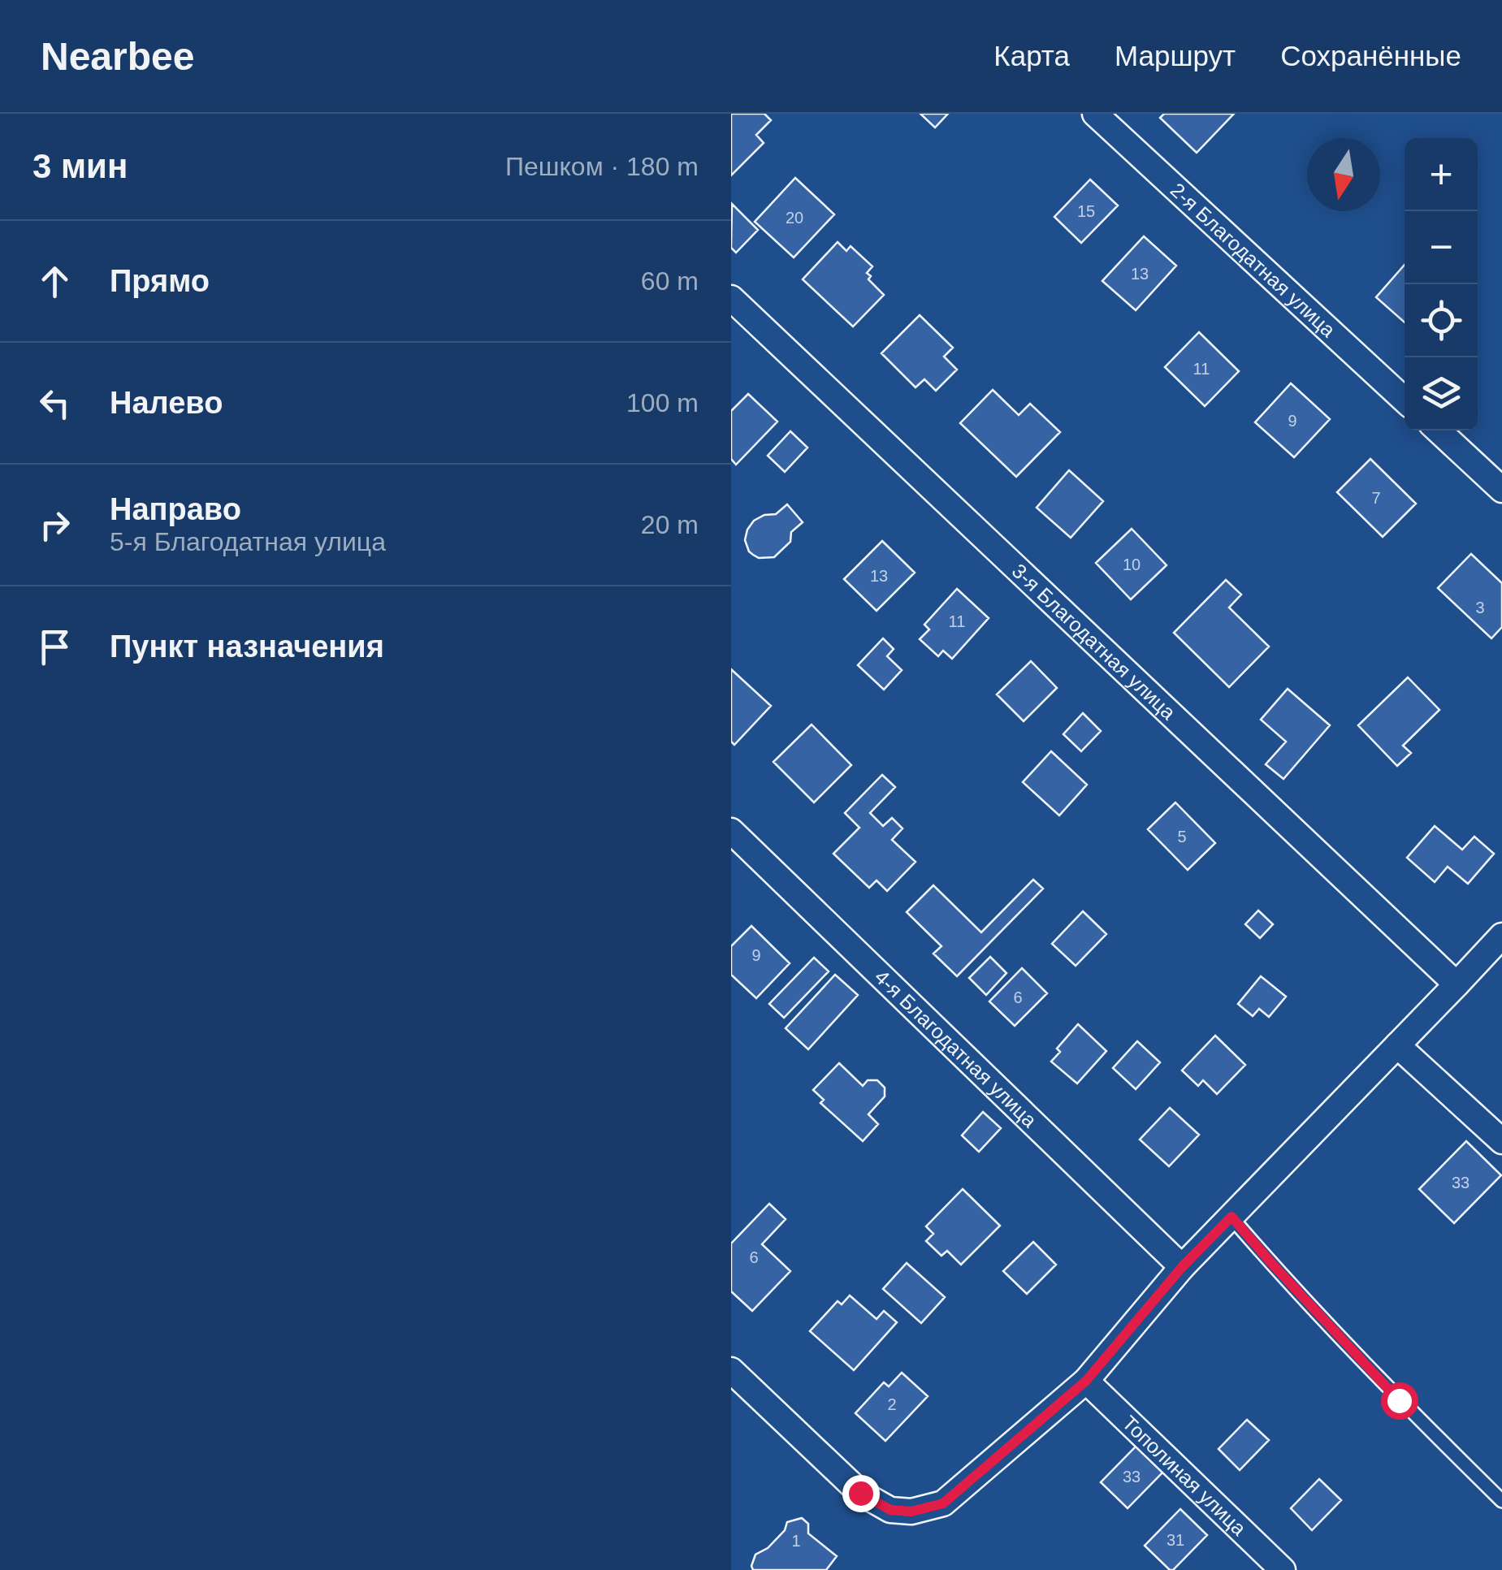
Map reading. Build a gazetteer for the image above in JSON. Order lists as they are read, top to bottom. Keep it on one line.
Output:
{"streets":{"street":["2-я Благодатная улица","3-я Благодатная улица","4-я Благодатная улица","Тополиная улица"]},"house_numbers":["15","20","13","11","9","7","10","13","3","11","5","9","6","33","6","2","33","31","1"],"north":"bottom","page":{"header":"Nearbee","nav":["Карта","Маршрут","Сохранённые"],"heading":["3 мин","Пешком · 180 m"],"map_buttons":["+","−"],"list":[["Прямо","60 m"],["Налево","100 m"],["Направо","5-я Благодатная улица","20 m"],"Пункт назначения"]}}
